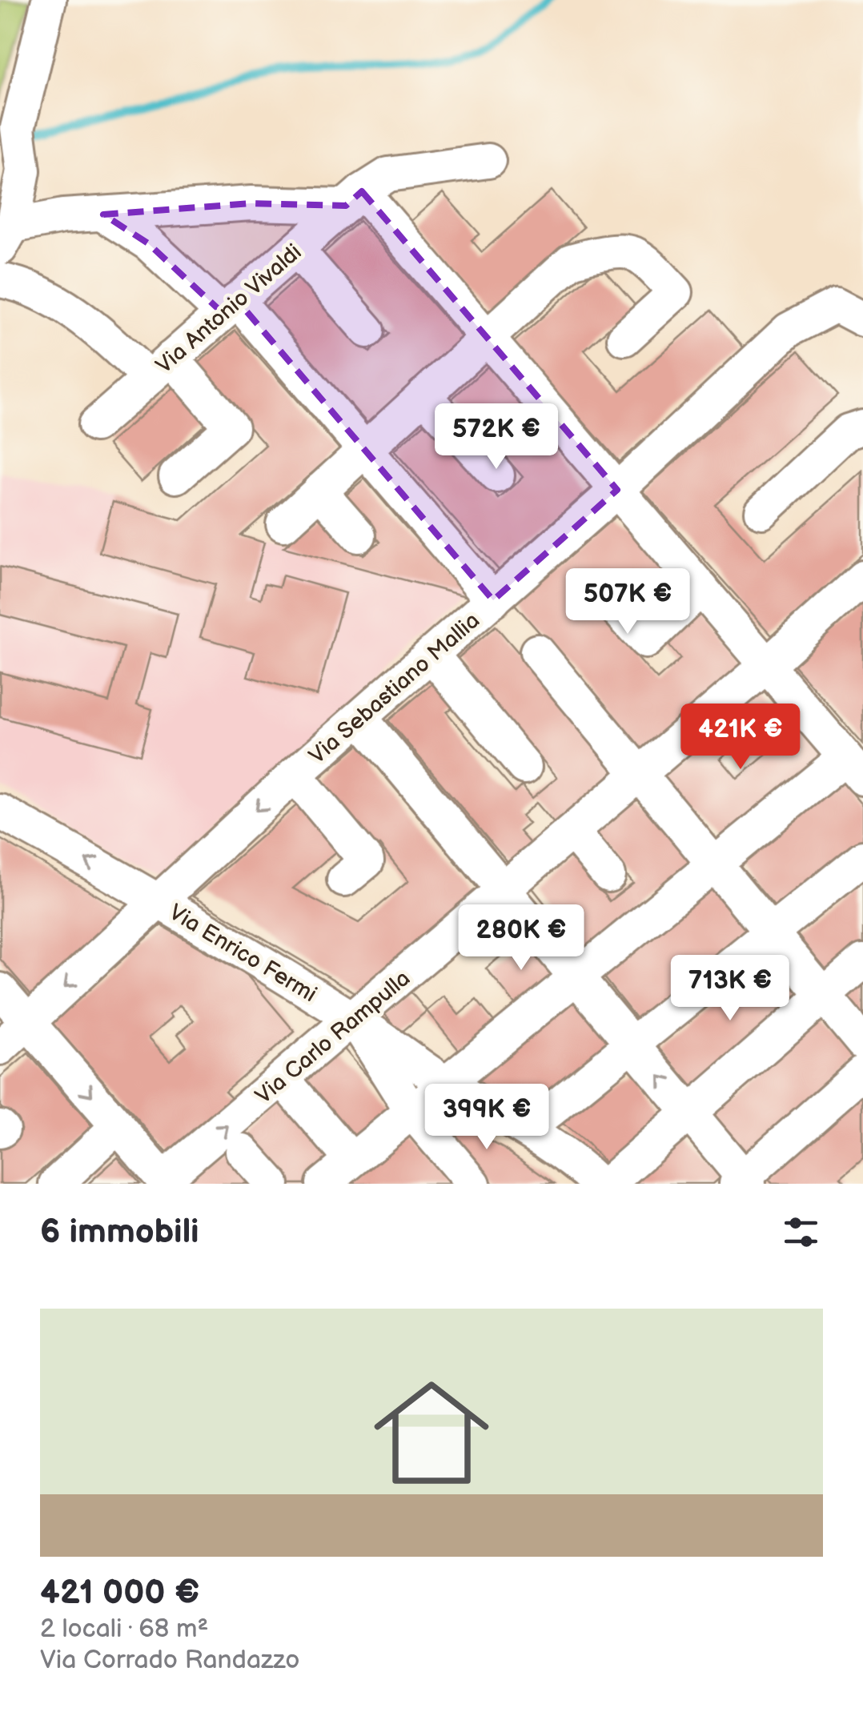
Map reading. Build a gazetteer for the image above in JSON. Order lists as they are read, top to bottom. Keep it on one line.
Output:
{"streets":{"street":["Via Antonio Vivaldi","Via Sebastiano Mallia","Via Enrico Fermi","Via Carlo Rampulla"]},"crossings":[["Via Sebastiano Mallia","Via Enrico Fermi"],["Via Enrico Fermi","Via Carlo Rampulla"]],"page":{"price":["572K €","507K €","421K €","280K €","713K €","399K €"],"heading":"6 immobili","list":[{"name":"421 000 €","note":"2 locali · 68 m² · Via Corrado Randazzo"}]}}
